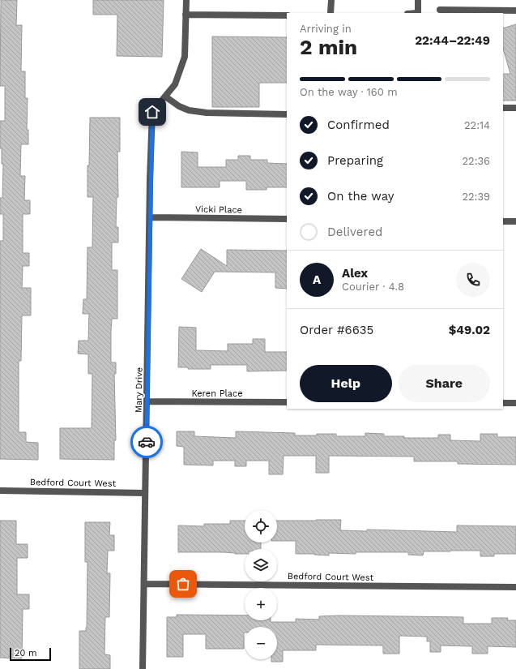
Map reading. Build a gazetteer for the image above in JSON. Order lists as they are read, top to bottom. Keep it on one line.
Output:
{"streets":{"street":["Vicki Place","Mary Drive","Keren Place","Bedford Court West"]},"crossings":[["Vicki Place","Mary Drive"],["Mary Drive","Keren Place"],["Mary Drive","Bedford Court West"]],"scale_bar":"20 m","page":{"heading":["2 min","Arriving in","22:44–22:49"],"panel":["Alex","Courier · 4.8","Order #6635","$49.02"],"bar":"On the way · 160 m","list":[["Confirmed","22:14"],["Preparing","22:36"],["On the way","22:39"],"Delivered"],"round":"A","buttons":["Help","Share"],"map_buttons":["+","−"],"scale":"20 m"}}
